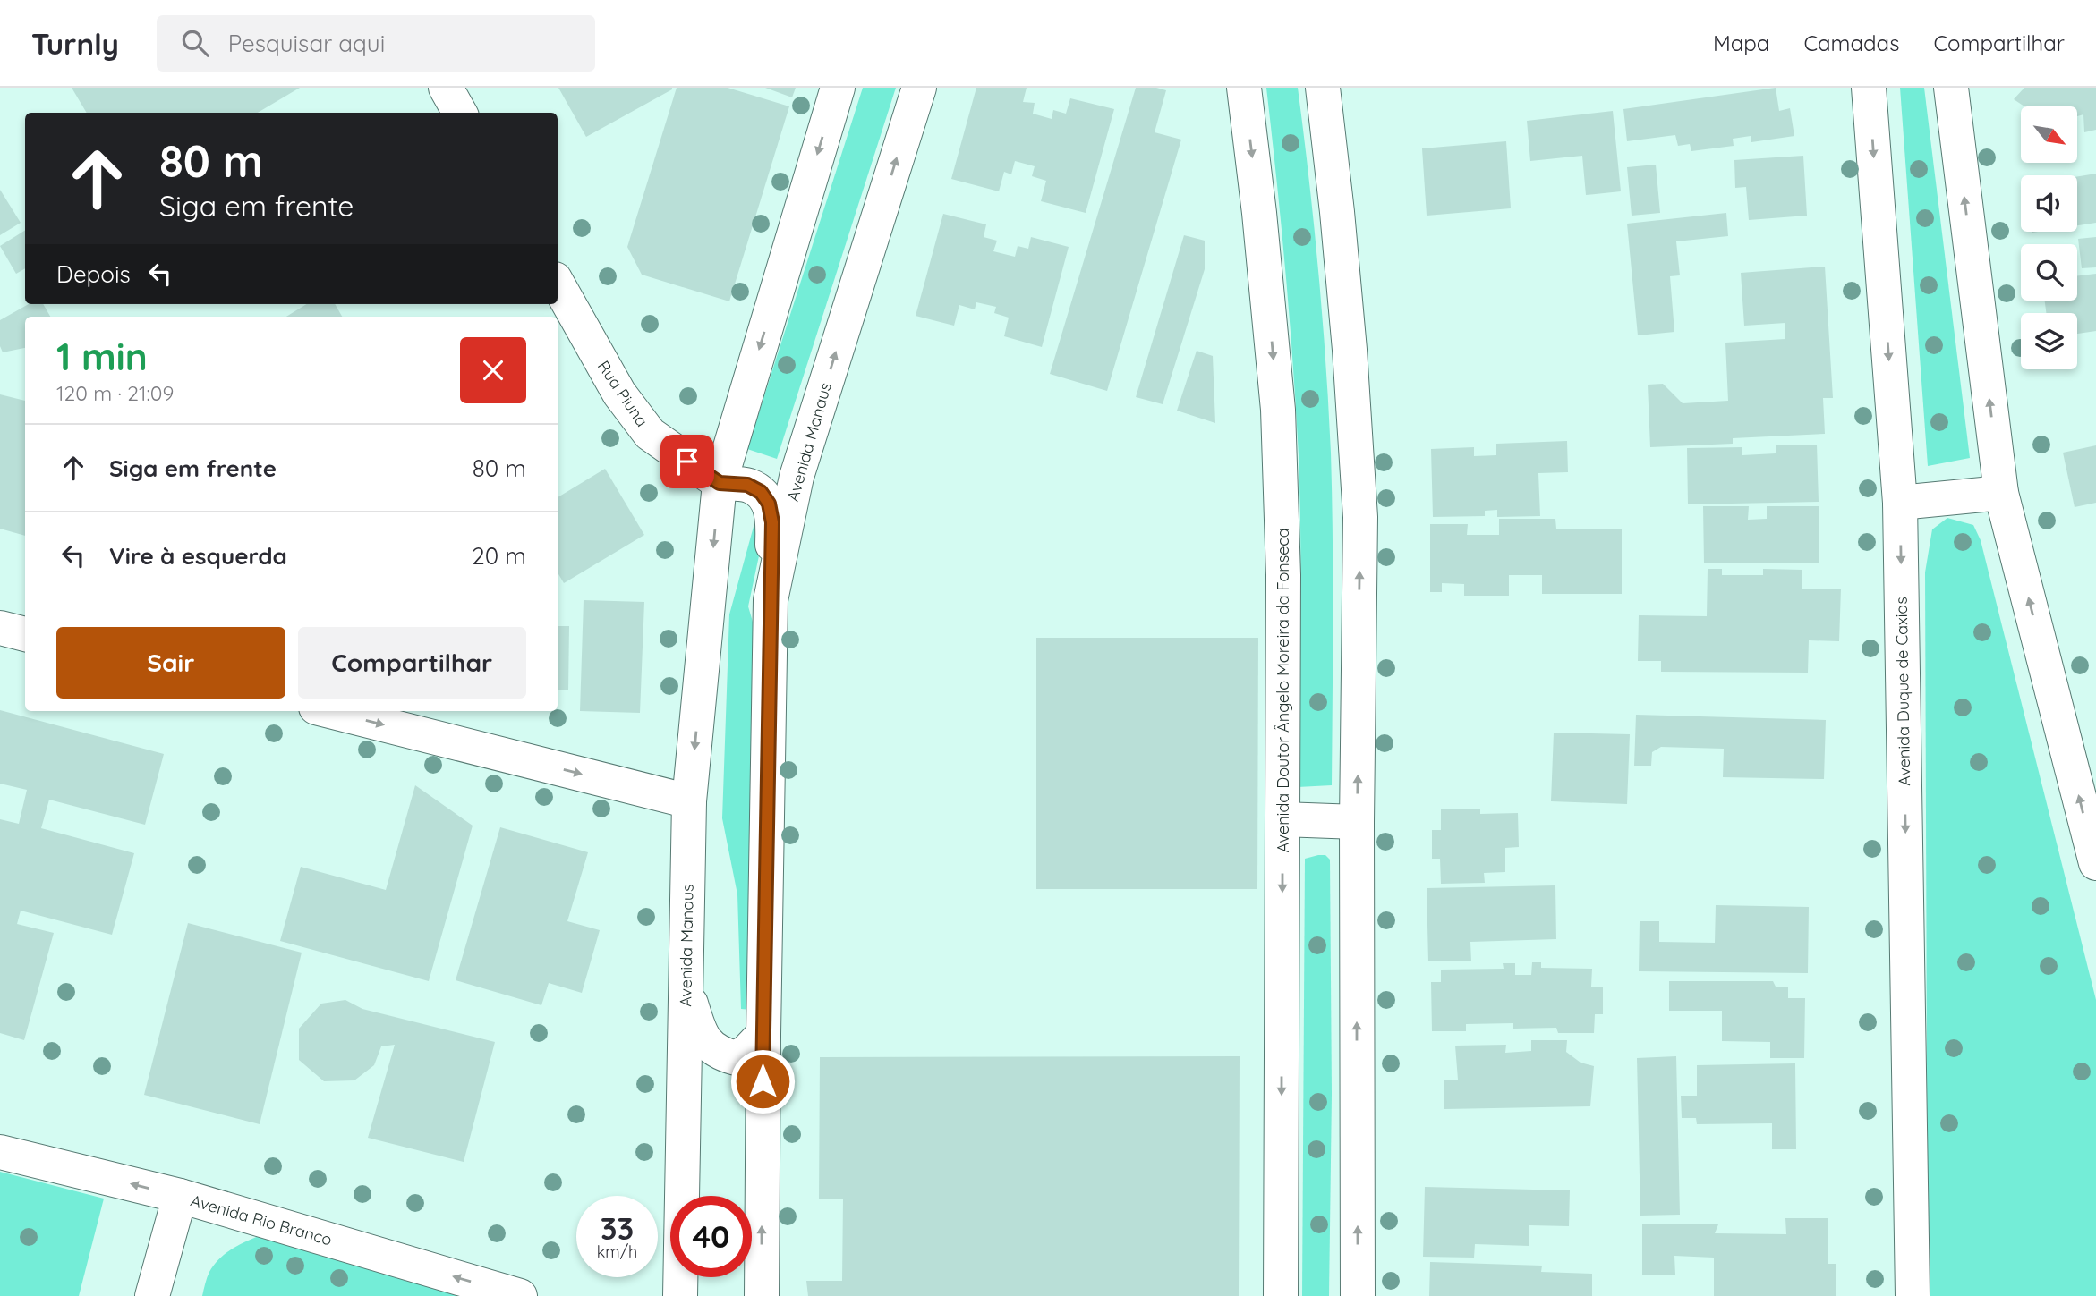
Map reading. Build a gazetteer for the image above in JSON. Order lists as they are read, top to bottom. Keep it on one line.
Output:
{"streets":{"street":["Rua Piuna","Avenida Manaus","Avenida Doutor Ângelo Moreira da Fonseca","Avenida Duque de Caxias","Avenida Rio Branco"]},"crossings":[["Rua Piuna","Avenida Manaus"]],"one_way":["Avenida Rio Branco"],"north":"bottom right","page":{"header":"Turnly","search":"Pesquisar aqui","nav":["Mapa","Camadas","Compartilhar"],"turn":["80 m","Siga em frente"],"then":"Depois","heading":["1 min","120 m · 21:09"],"list":[{"name":"Siga em frente","value":"80 m"},{"name":"Vire à esquerda","value":"20 m"}],"buttons":["Sair","Compartilhar"],"speed":"33 km/h","limit":"40"}}
